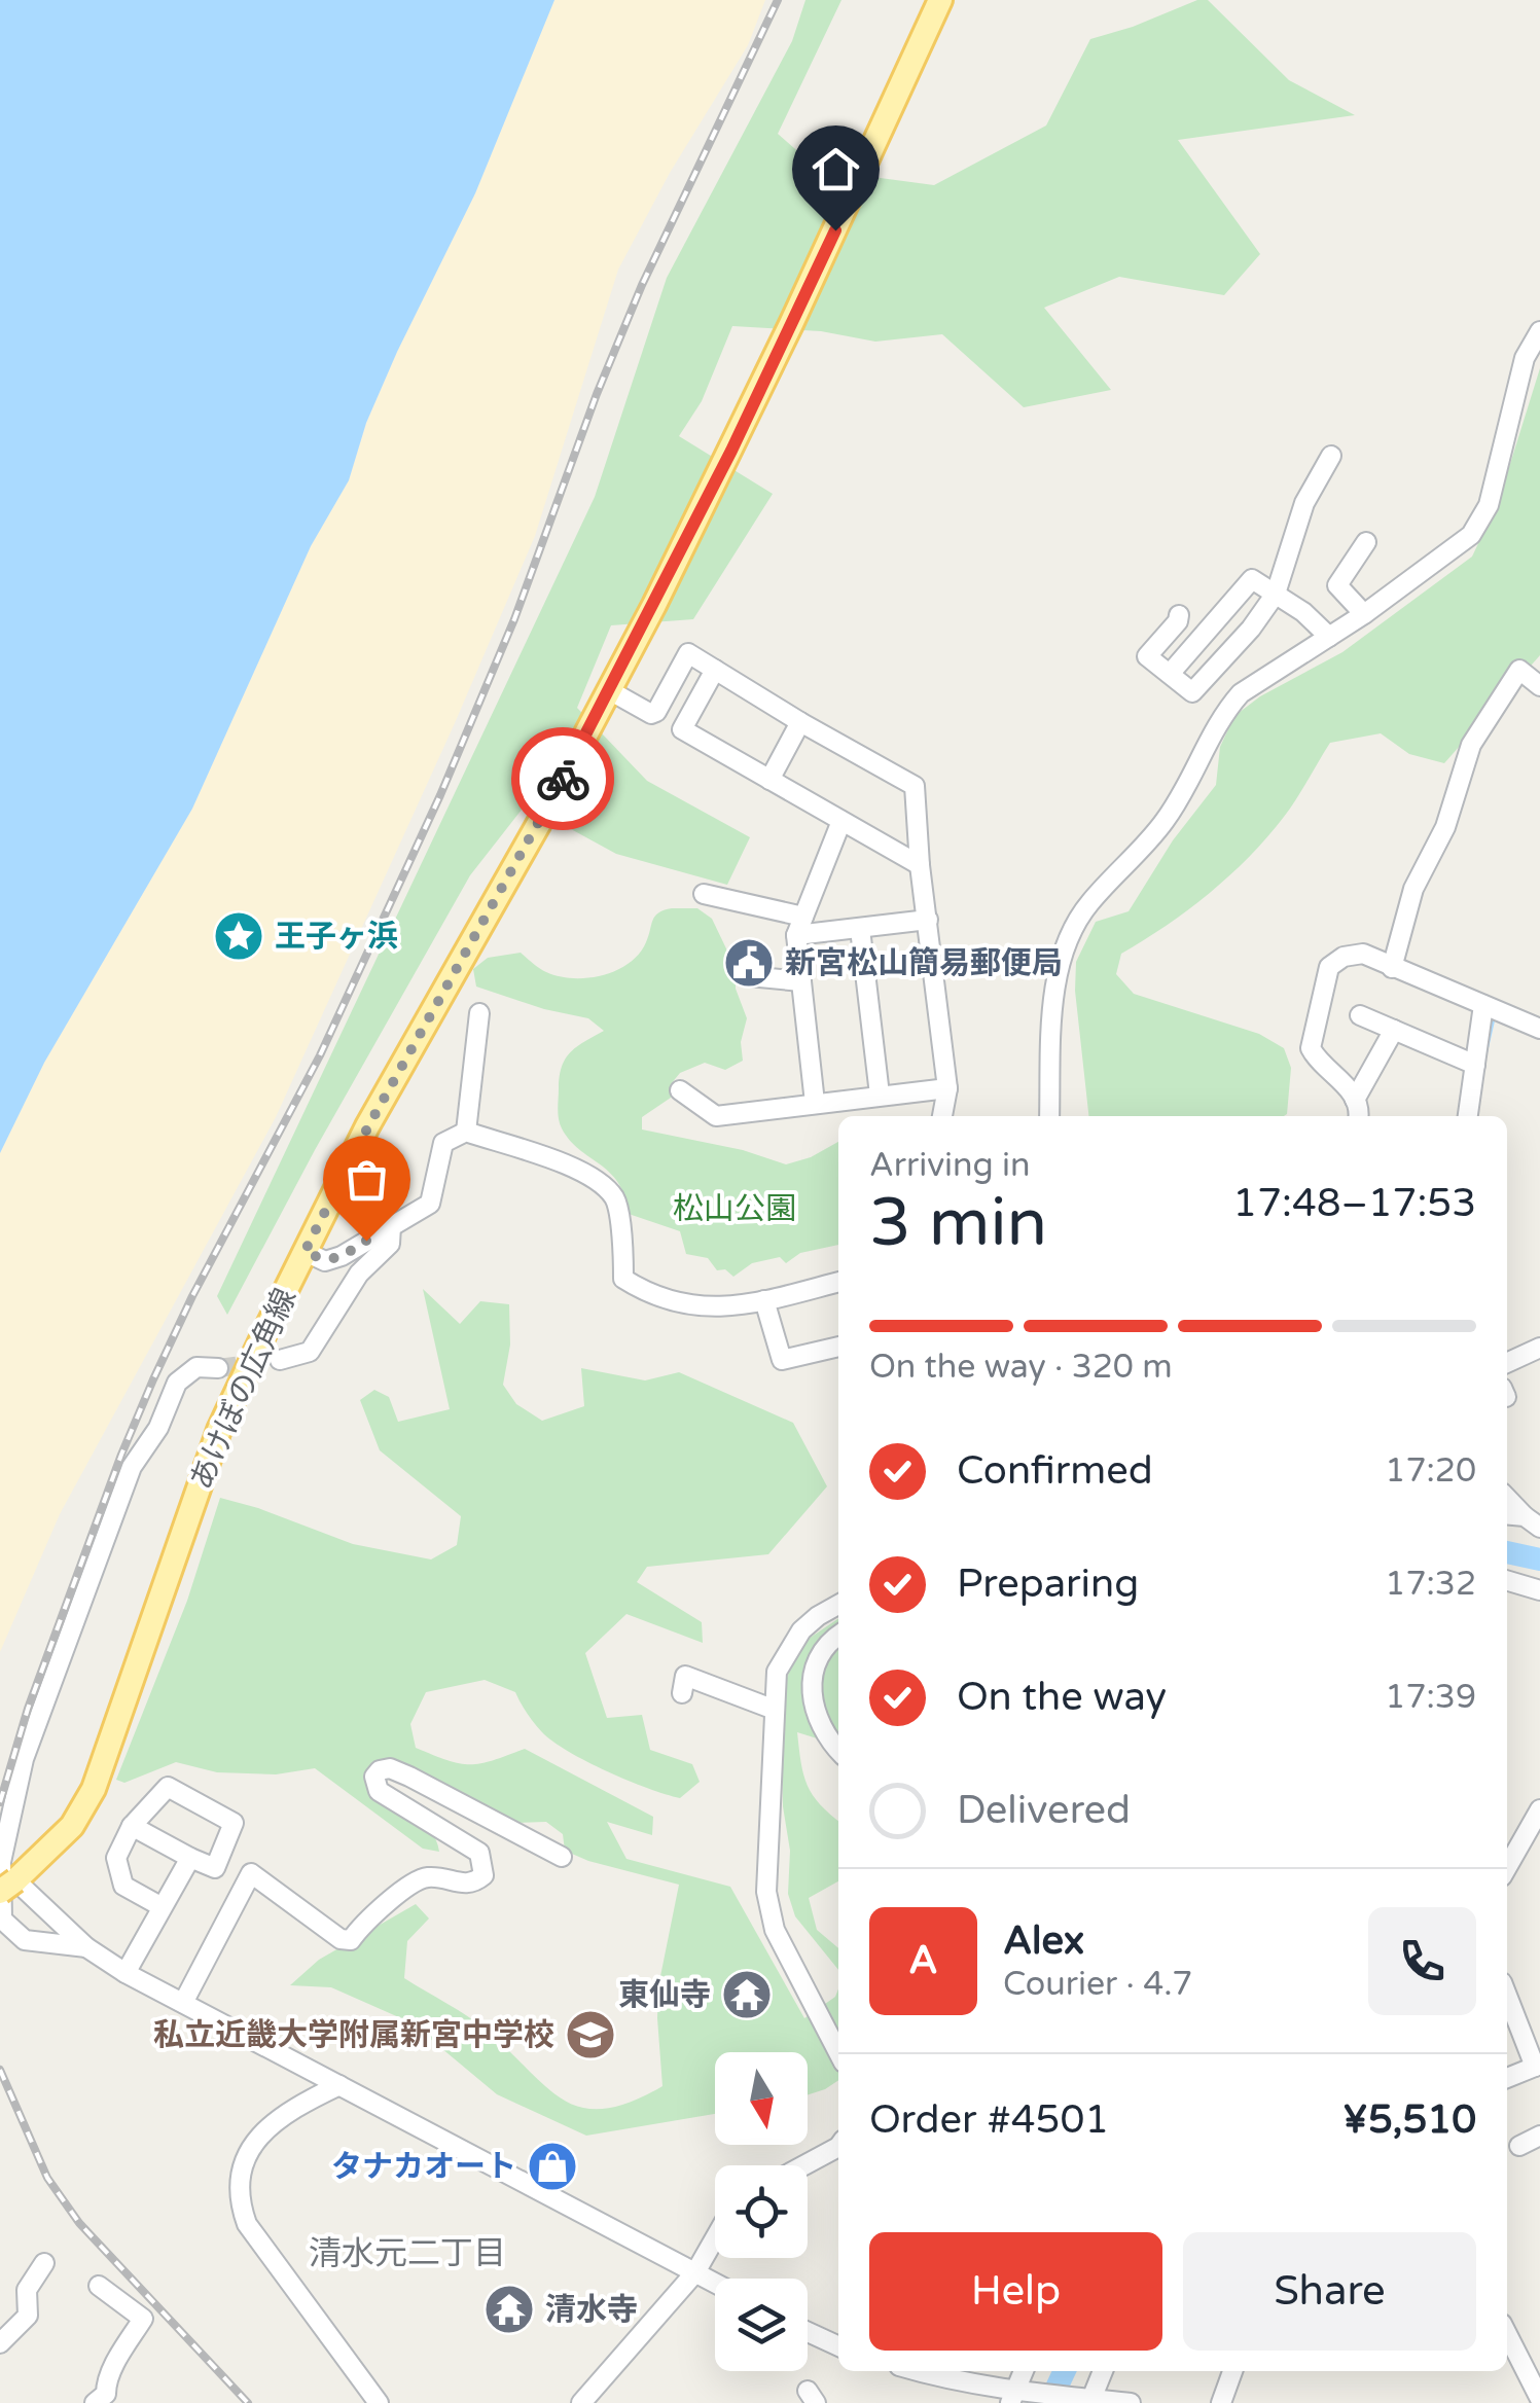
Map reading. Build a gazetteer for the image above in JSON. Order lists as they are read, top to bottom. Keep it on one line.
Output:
{"streets":{"main road":["あけぼの広角線"]},"districts":["清水元二丁目"],"parks":["松山公園"],"places":{"place":["王子ヶ浜"],"public building":["新宮松山簡易郵便局"],"temple":["東仙寺","清水寺"],"school or university":["私立近畿大学附属新宮中学校"],"shop":["タナカオート"]},"north":"bottom","page":{"heading":["3 min","Arriving in","17:48–17:53"],"panel":["Alex","Courier · 4.7","Order #4501","¥5,510"],"bar":"On the way · 320 m","list":[["Confirmed","17:20"],["Preparing","17:32"],["On the way","17:39"],"Delivered"],"round":"A","buttons":["Help","Share"]}}
